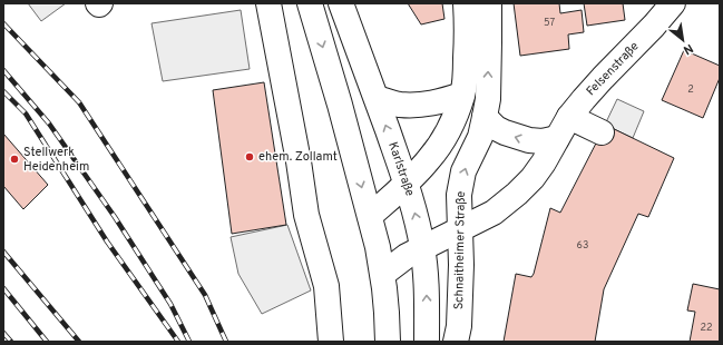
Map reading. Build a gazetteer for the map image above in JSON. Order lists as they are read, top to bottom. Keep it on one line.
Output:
{"streets":{"street":["Felsenstraße","Karlstraße","Schnaitheimer Straße"]},"crossings":[["Felsenstraße","Karlstraße"],["Felsenstraße","Schnaitheimer Straße"]],"places":["ehem. Zollamt","Stellwerk Heidenheim"],"house_numbers":["57","2","63","22"],"north":"bottom right"}
